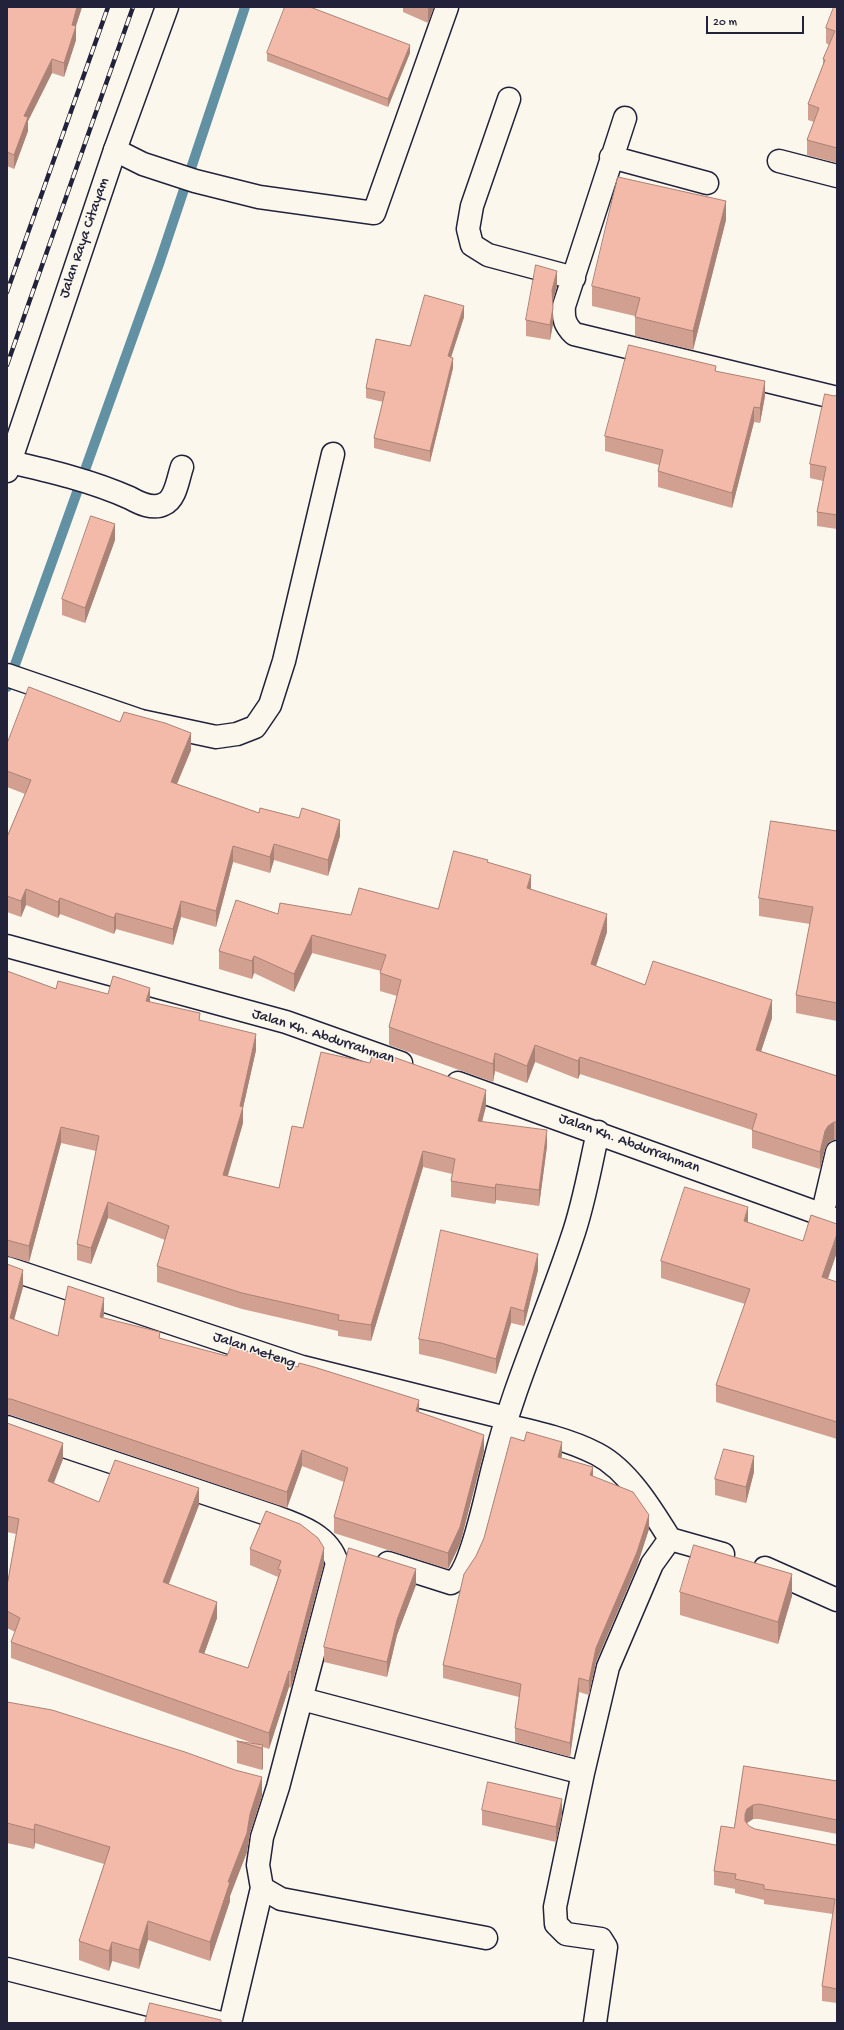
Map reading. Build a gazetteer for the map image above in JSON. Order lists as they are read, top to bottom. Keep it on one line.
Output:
{"streets":{"street":["Jalan Raya Citayam","Jalan Kh. Abdurrahman","Jalan Meteng"]},"scale_bar":"20 m"}
